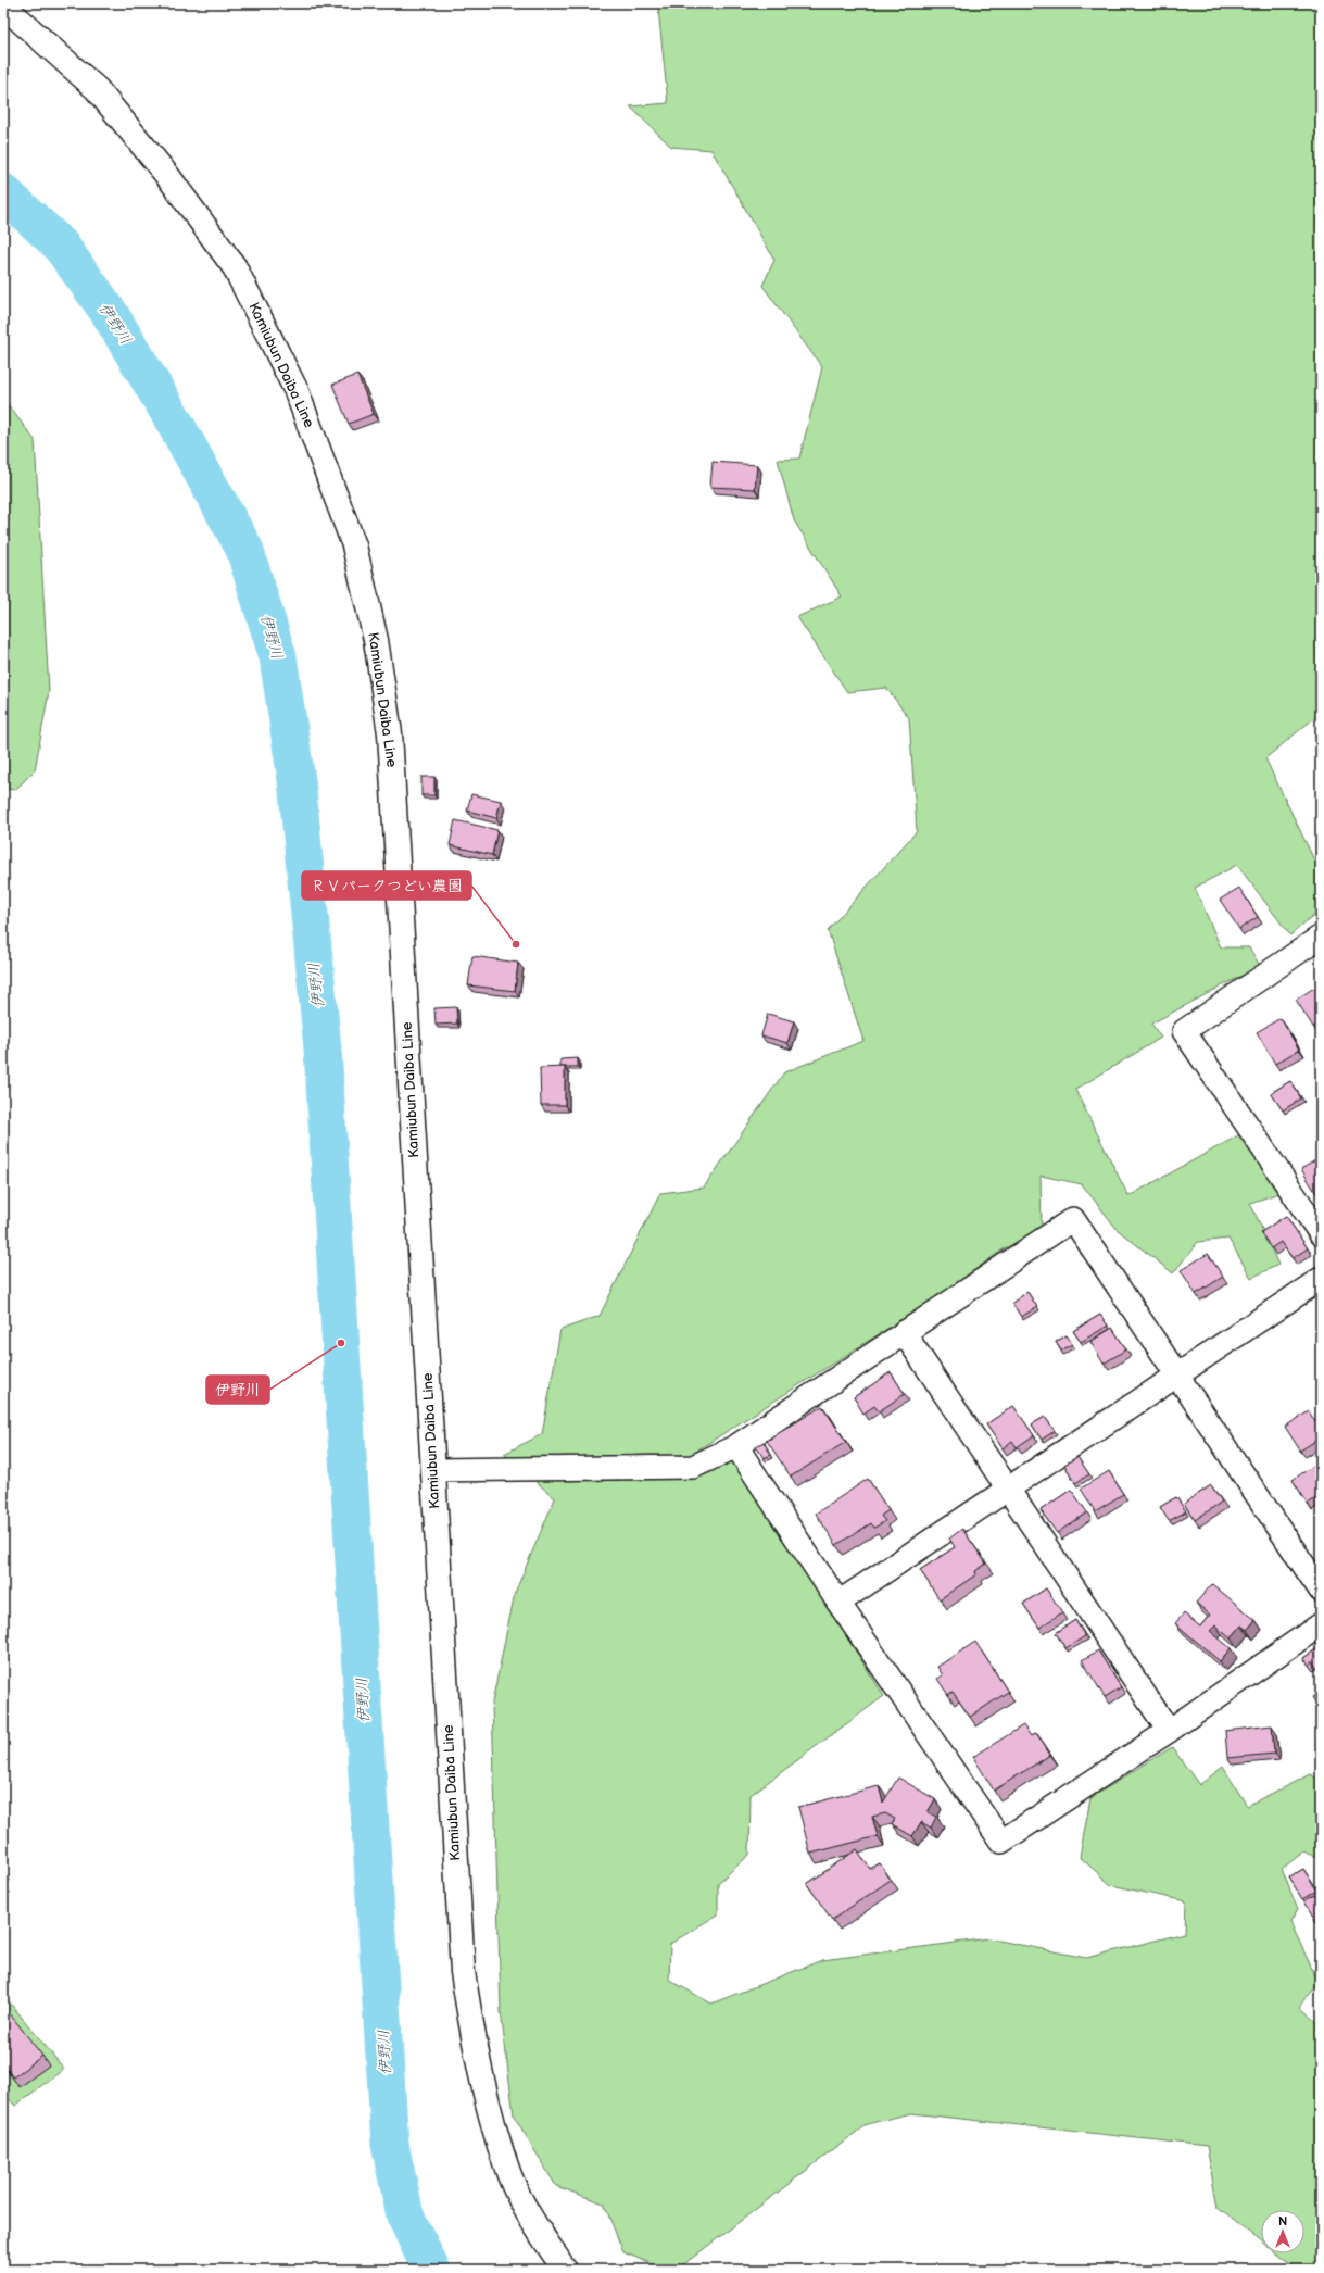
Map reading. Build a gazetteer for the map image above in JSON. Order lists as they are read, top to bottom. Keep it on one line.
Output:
{"streets":{"main road":["Kamiubun Daiba Line"]},"water":["伊野川"],"places":["ＲＶパークつどい農園","伊野川"],"north":"top"}
